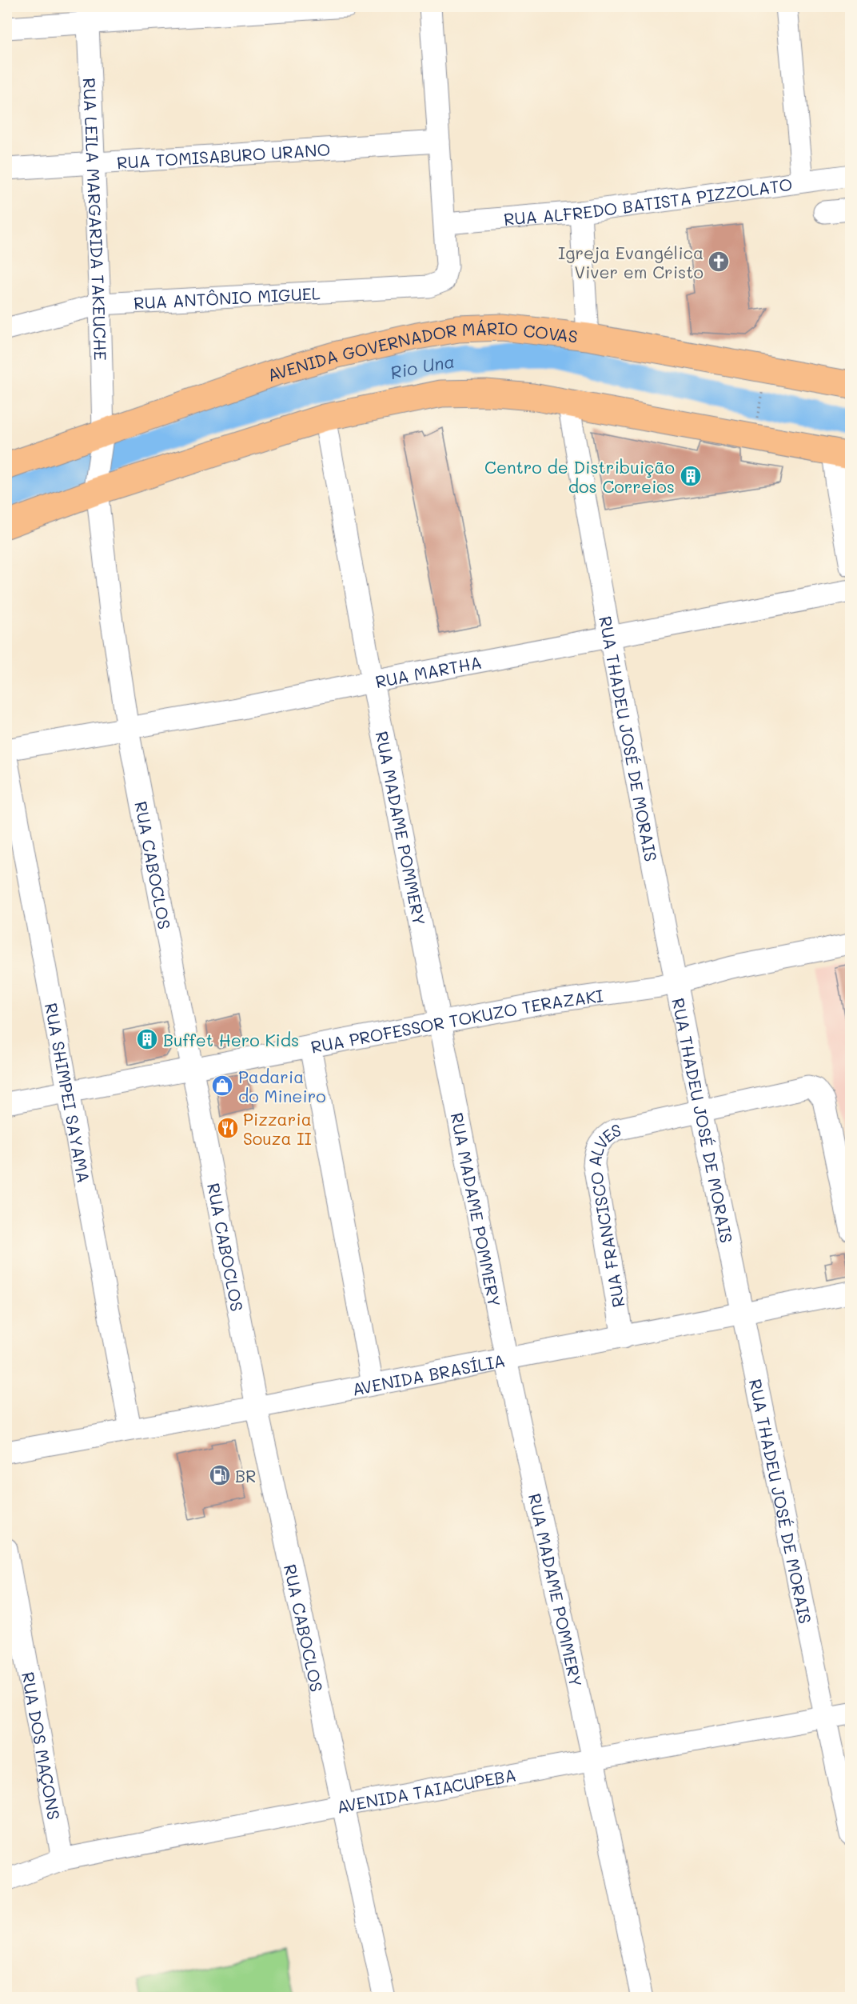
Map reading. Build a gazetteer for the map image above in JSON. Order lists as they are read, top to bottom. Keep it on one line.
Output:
{"streets":{"highway":["AVENIDA GOVERNADOR MÁRIO COVAS"],"street":["RUA TOMISABURO URANO","RUA ALFREDO BATISTA PIZZOLATO","RUA LEILA MARGARIDA TAKEUCHE","RUA ANTÔNIO MIGUEL","RUA MARTHA","RUA THADEU JOSÉ DE MORAIS","RUA MADAME POMMERY","RUA CABOCLOS","RUA PROFESSOR TOKUZO TERAZAKI","RUA SHIMPEI SAYAMA","RUA FRANCISCO ALVES","AVENIDA BRASÍLIA","RUA DOS MAÇONS","AVENIDA TAIACUPEBA"]},"crossings":[["RUA TOMISABURO URANO","RUA LEILA MARGARIDA TAKEUCHE"],["RUA ALFREDO BATISTA PIZZOLATO","RUA ANTÔNIO MIGUEL"],["RUA LEILA MARGARIDA TAKEUCHE","RUA ANTÔNIO MIGUEL"],["RUA LEILA MARGARIDA TAKEUCHE","AVENIDA GOVERNADOR MÁRIO COVAS"],["RUA LEILA MARGARIDA TAKEUCHE","RUA CABOCLOS"],["RUA MARTHA","RUA THADEU JOSÉ DE MORAIS"],["RUA MARTHA","RUA MADAME POMMERY"],["RUA MARTHA","RUA CABOCLOS"],["RUA THADEU JOSÉ DE MORAIS","RUA PROFESSOR TOKUZO TERAZAKI"],["RUA THADEU JOSÉ DE MORAIS","RUA FRANCISCO ALVES"],["RUA THADEU JOSÉ DE MORAIS","AVENIDA BRASÍLIA"],["RUA THADEU JOSÉ DE MORAIS","AVENIDA TAIACUPEBA"],["RUA MADAME POMMERY","RUA PROFESSOR TOKUZO TERAZAKI"],["RUA MADAME POMMERY","AVENIDA BRASÍLIA"],["RUA MADAME POMMERY","AVENIDA TAIACUPEBA"],["RUA CABOCLOS","RUA PROFESSOR TOKUZO TERAZAKI"],["RUA CABOCLOS","AVENIDA BRASÍLIA"],["RUA CABOCLOS","AVENIDA TAIACUPEBA"],["RUA PROFESSOR TOKUZO TERAZAKI","RUA SHIMPEI SAYAMA"],["RUA SHIMPEI SAYAMA","AVENIDA BRASÍLIA"],["RUA FRANCISCO ALVES","AVENIDA BRASÍLIA"],["RUA DOS MAÇONS","AVENIDA TAIACUPEBA"]],"water":["Rio Una"],"places":{"church":["Igreja Evangélica Viver em Cristo"],"building":["Centro de Distribuição dos Correios","Buffet Hero Kids"],"shop":["Padaria do Mineiro"],"restaurant":["Pizzaria Souza II"],"fuel station":["BR"]}}
